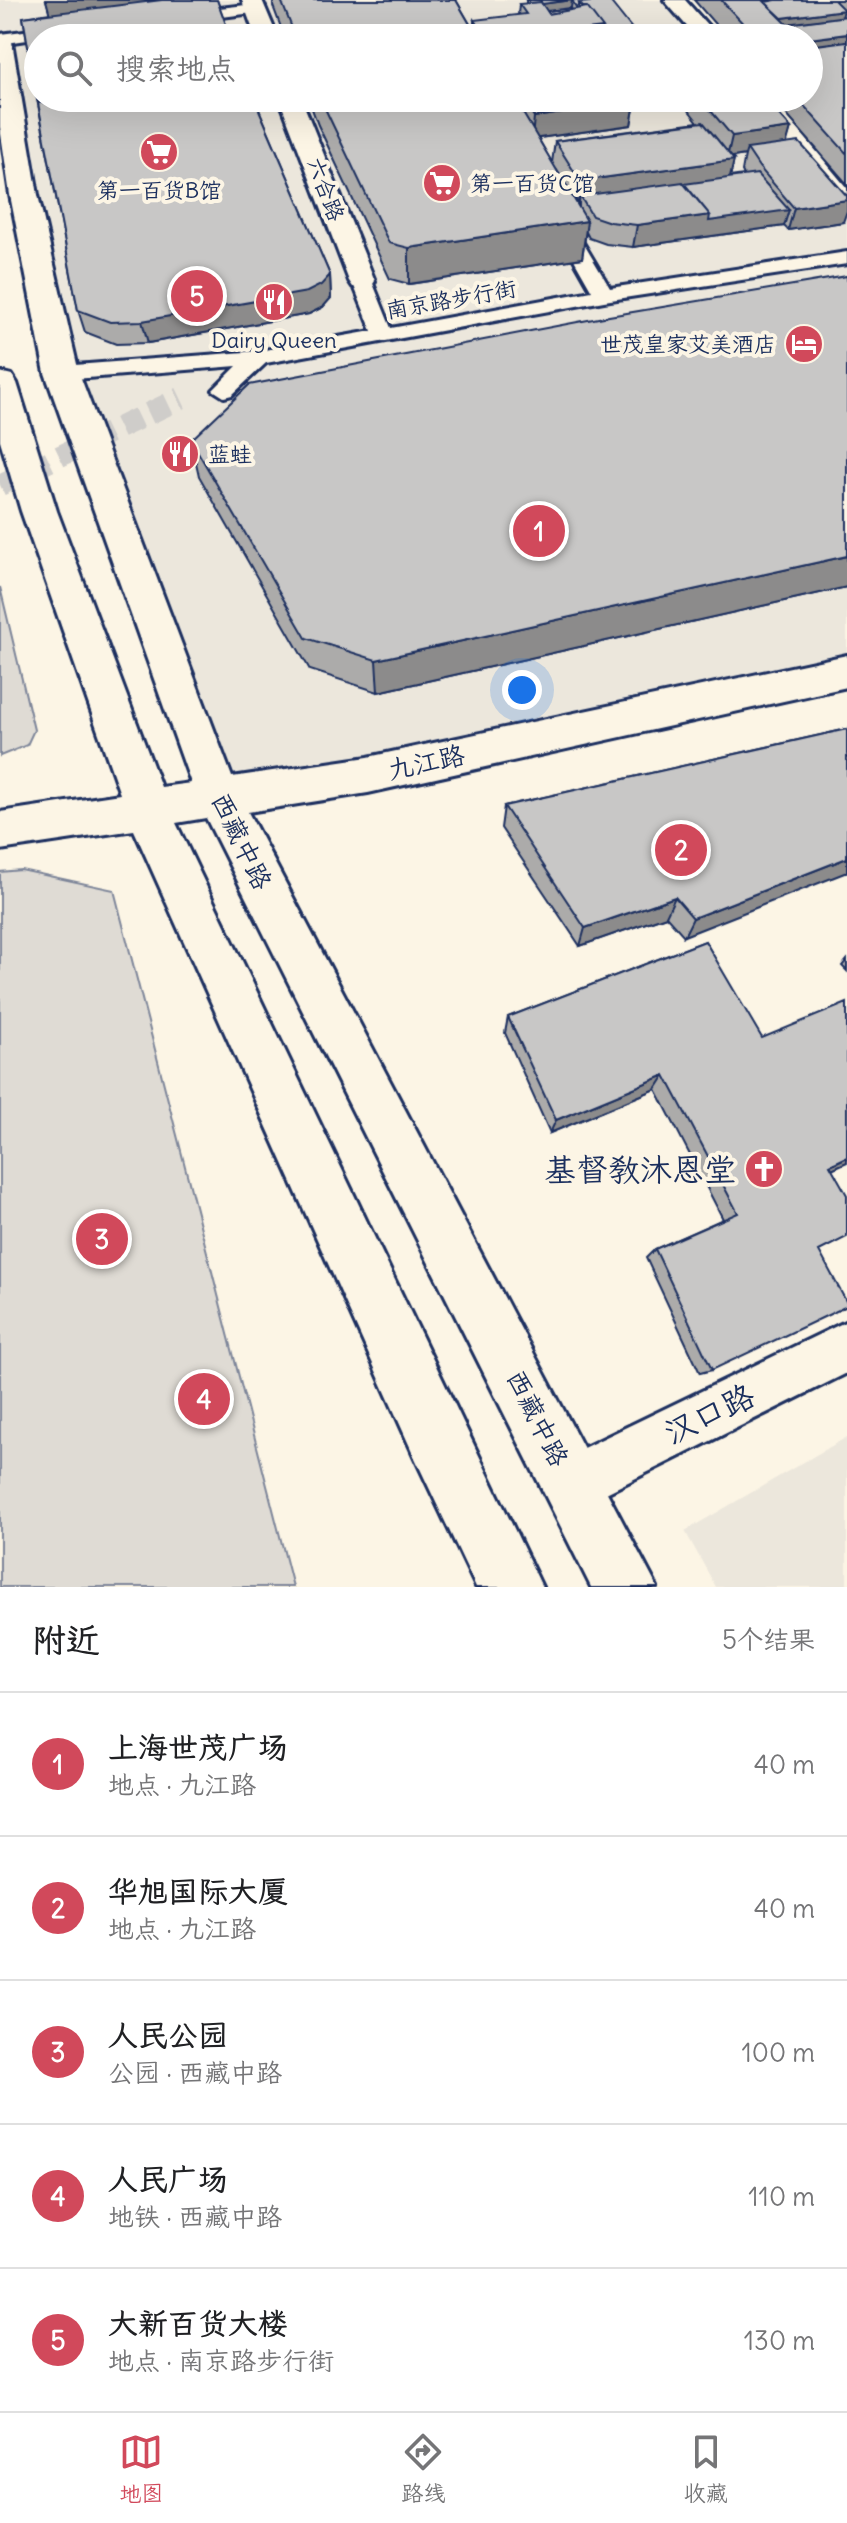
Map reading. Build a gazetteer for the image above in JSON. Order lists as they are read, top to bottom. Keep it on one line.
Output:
{"streets":{"main road":["九江路","西藏中路"],"street":["六合路","南京路步行街","汉口路"]},"crossings":[["南京路步行街","西藏中路"],["九江路","西藏中路"],["西藏中路","汉口路"]],"places":{"supermarket":["第一百货B馆","第一百货C馆"],"restaurant":["Dairy Queen","蓝蛙"],"hotel":["世茂皇家艾美酒店"],"church":["基督教沐恩堂"]},"page":{"search":"搜索地点","pins":["5","1","2","3","4"],"heading":["附近","5个结果"],"list":[{"mark":"1","name":"上海世茂广场","note":"地点 · 九江路","value":"40 m"},{"mark":"2","name":"华旭国际大厦","note":"地点 · 九江路","value":"40 m"},{"mark":"3","name":"人民公园","note":"公园 · 西藏中路","value":"100 m"},{"mark":"4","name":"人民广场","note":"地铁 · 西藏中路","value":"110 m"},{"mark":"5","name":"大新百货大楼","note":"地点 · 南京路步行街","value":"130 m"}],"nav":["地图","路线","收藏"]}}
